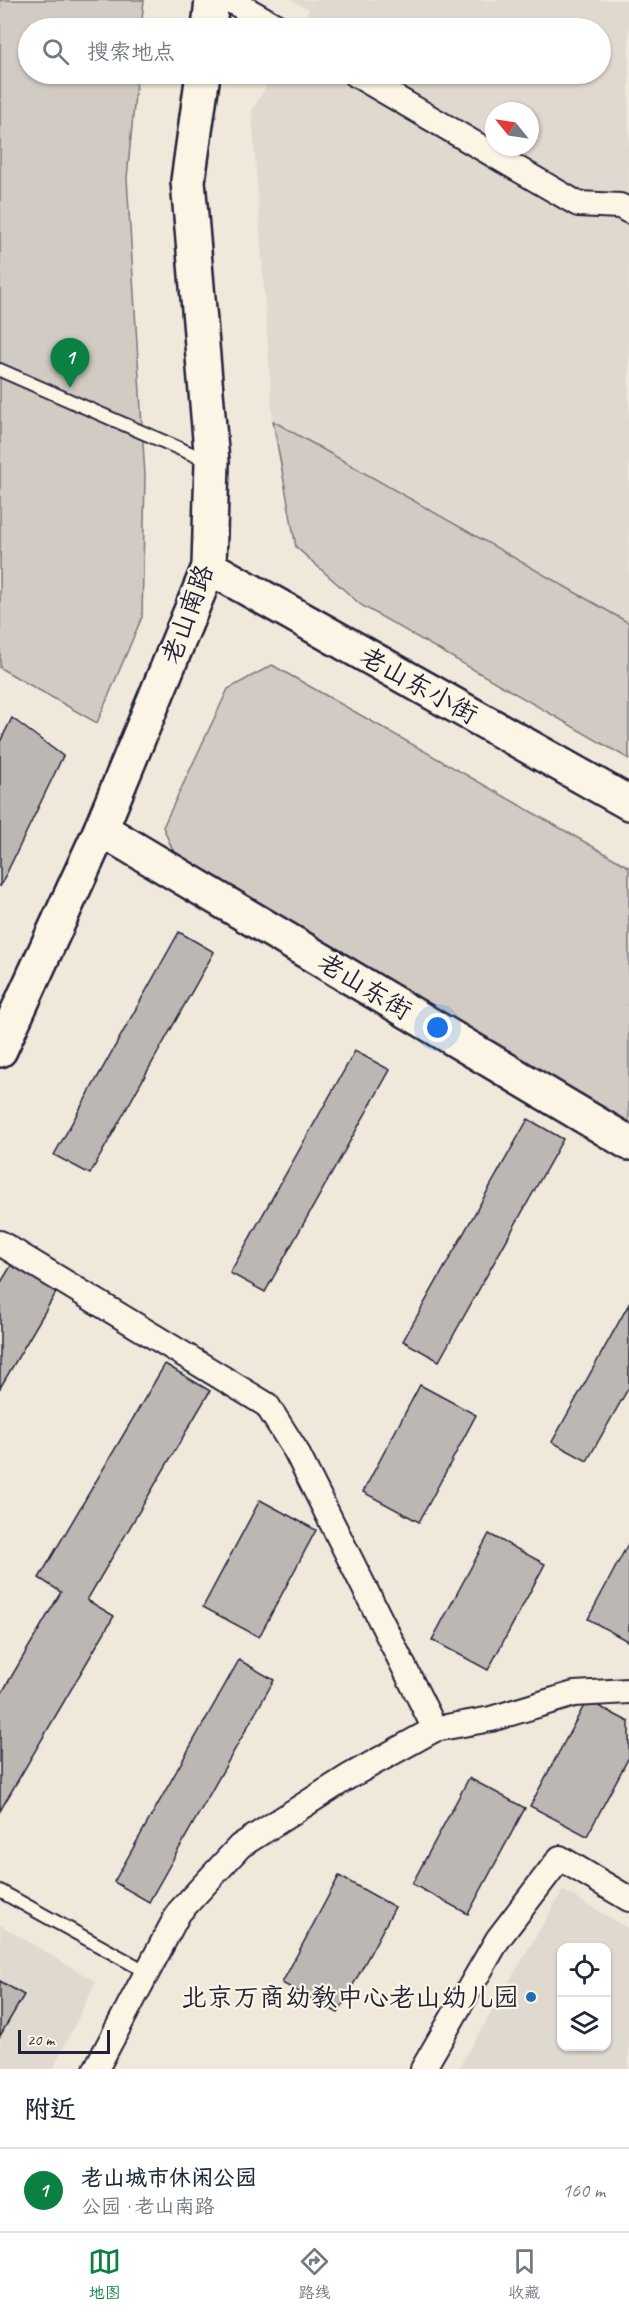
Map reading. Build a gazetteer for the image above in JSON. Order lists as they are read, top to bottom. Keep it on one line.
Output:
{"streets":{"street":["老山南路","老山东小街","老山东街"]},"crossings":[["老山南路","老山东小街"],["老山南路","老山东街"]],"places":["北京万商幼教中心老山幼儿园"],"scale_bar":"20 m","north":"top left","page":{"search":"搜索地点","pins":"1","scale":"20 m","heading":"附近","list":[{"mark":"1","name":"老山城市休闲公园","note":"公园 · 老山南路","value":"160 m"}],"nav":["地图","路线","收藏"]}}
